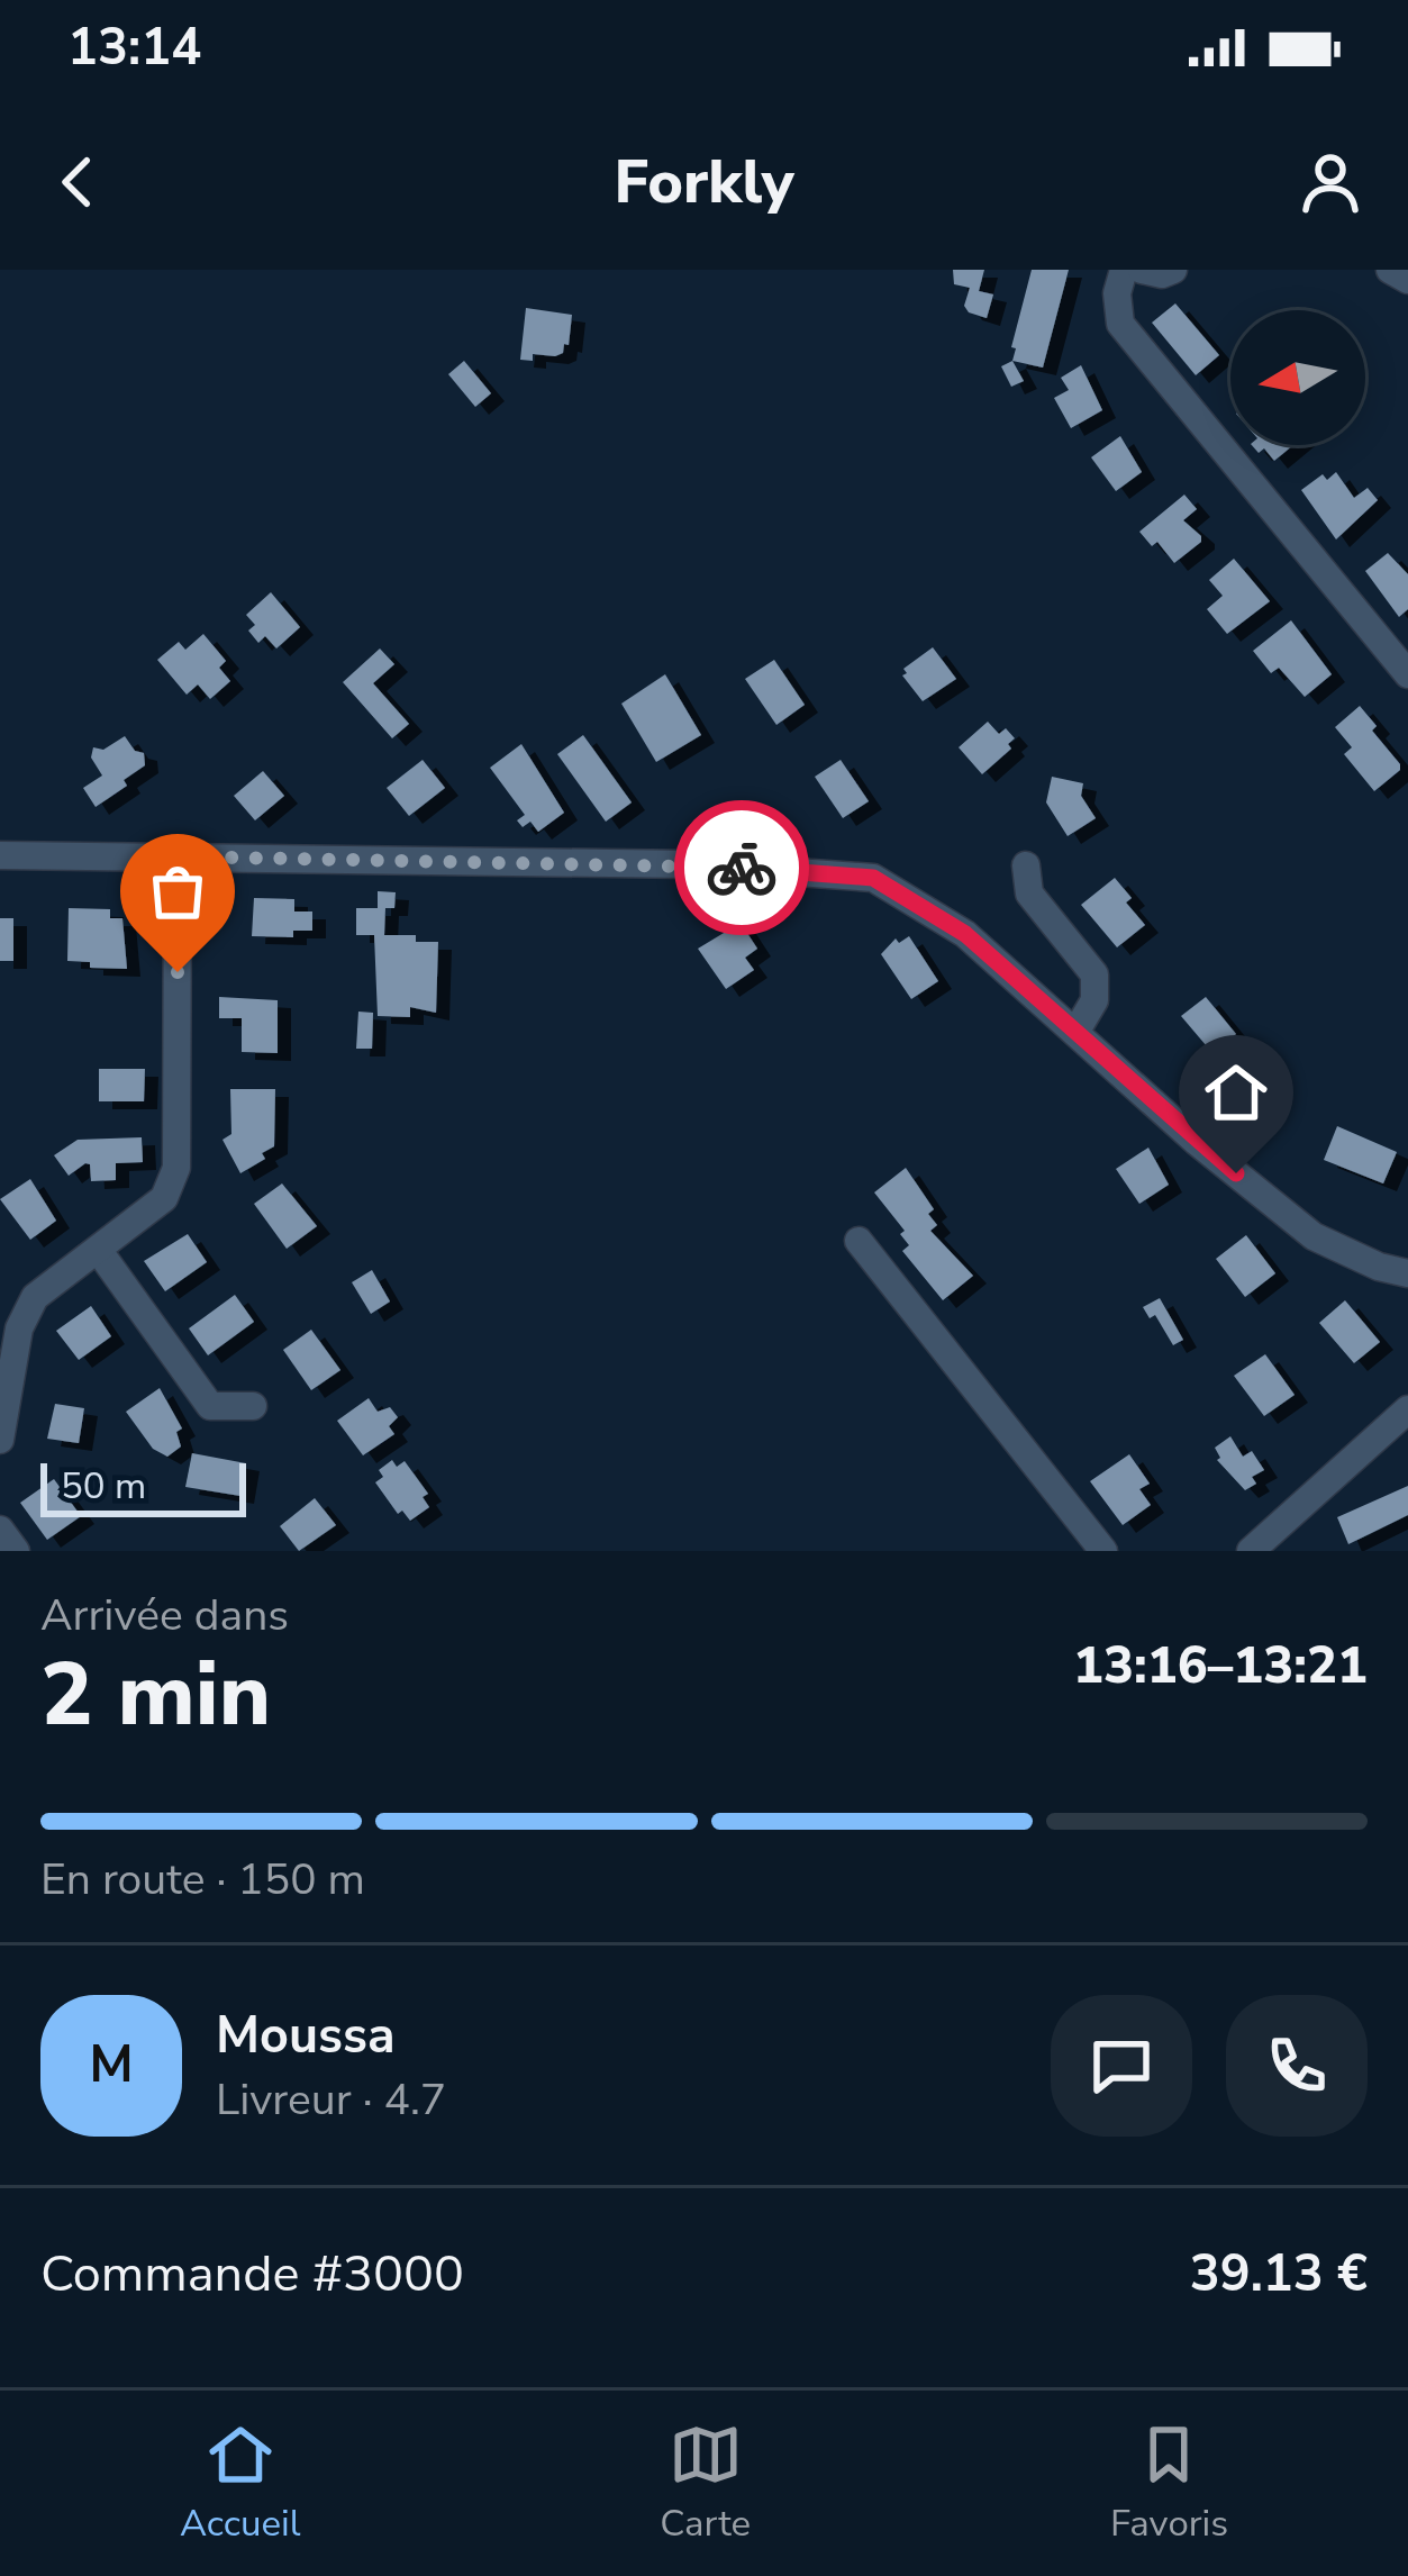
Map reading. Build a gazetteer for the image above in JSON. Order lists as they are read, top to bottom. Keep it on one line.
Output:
{"scale_bar":"50 m","north":"left","page":{"status":"13:14","header":"Forkly","scale":"50 m","heading":["2 min","Arrivée dans","13:16–13:21"],"panel":["Moussa","Livreur · 4.7","Commande #3000","39.13 €"],"bar":"En route · 150 m","round":"M","tabs":["Accueil","Carte","Favoris"]}}
